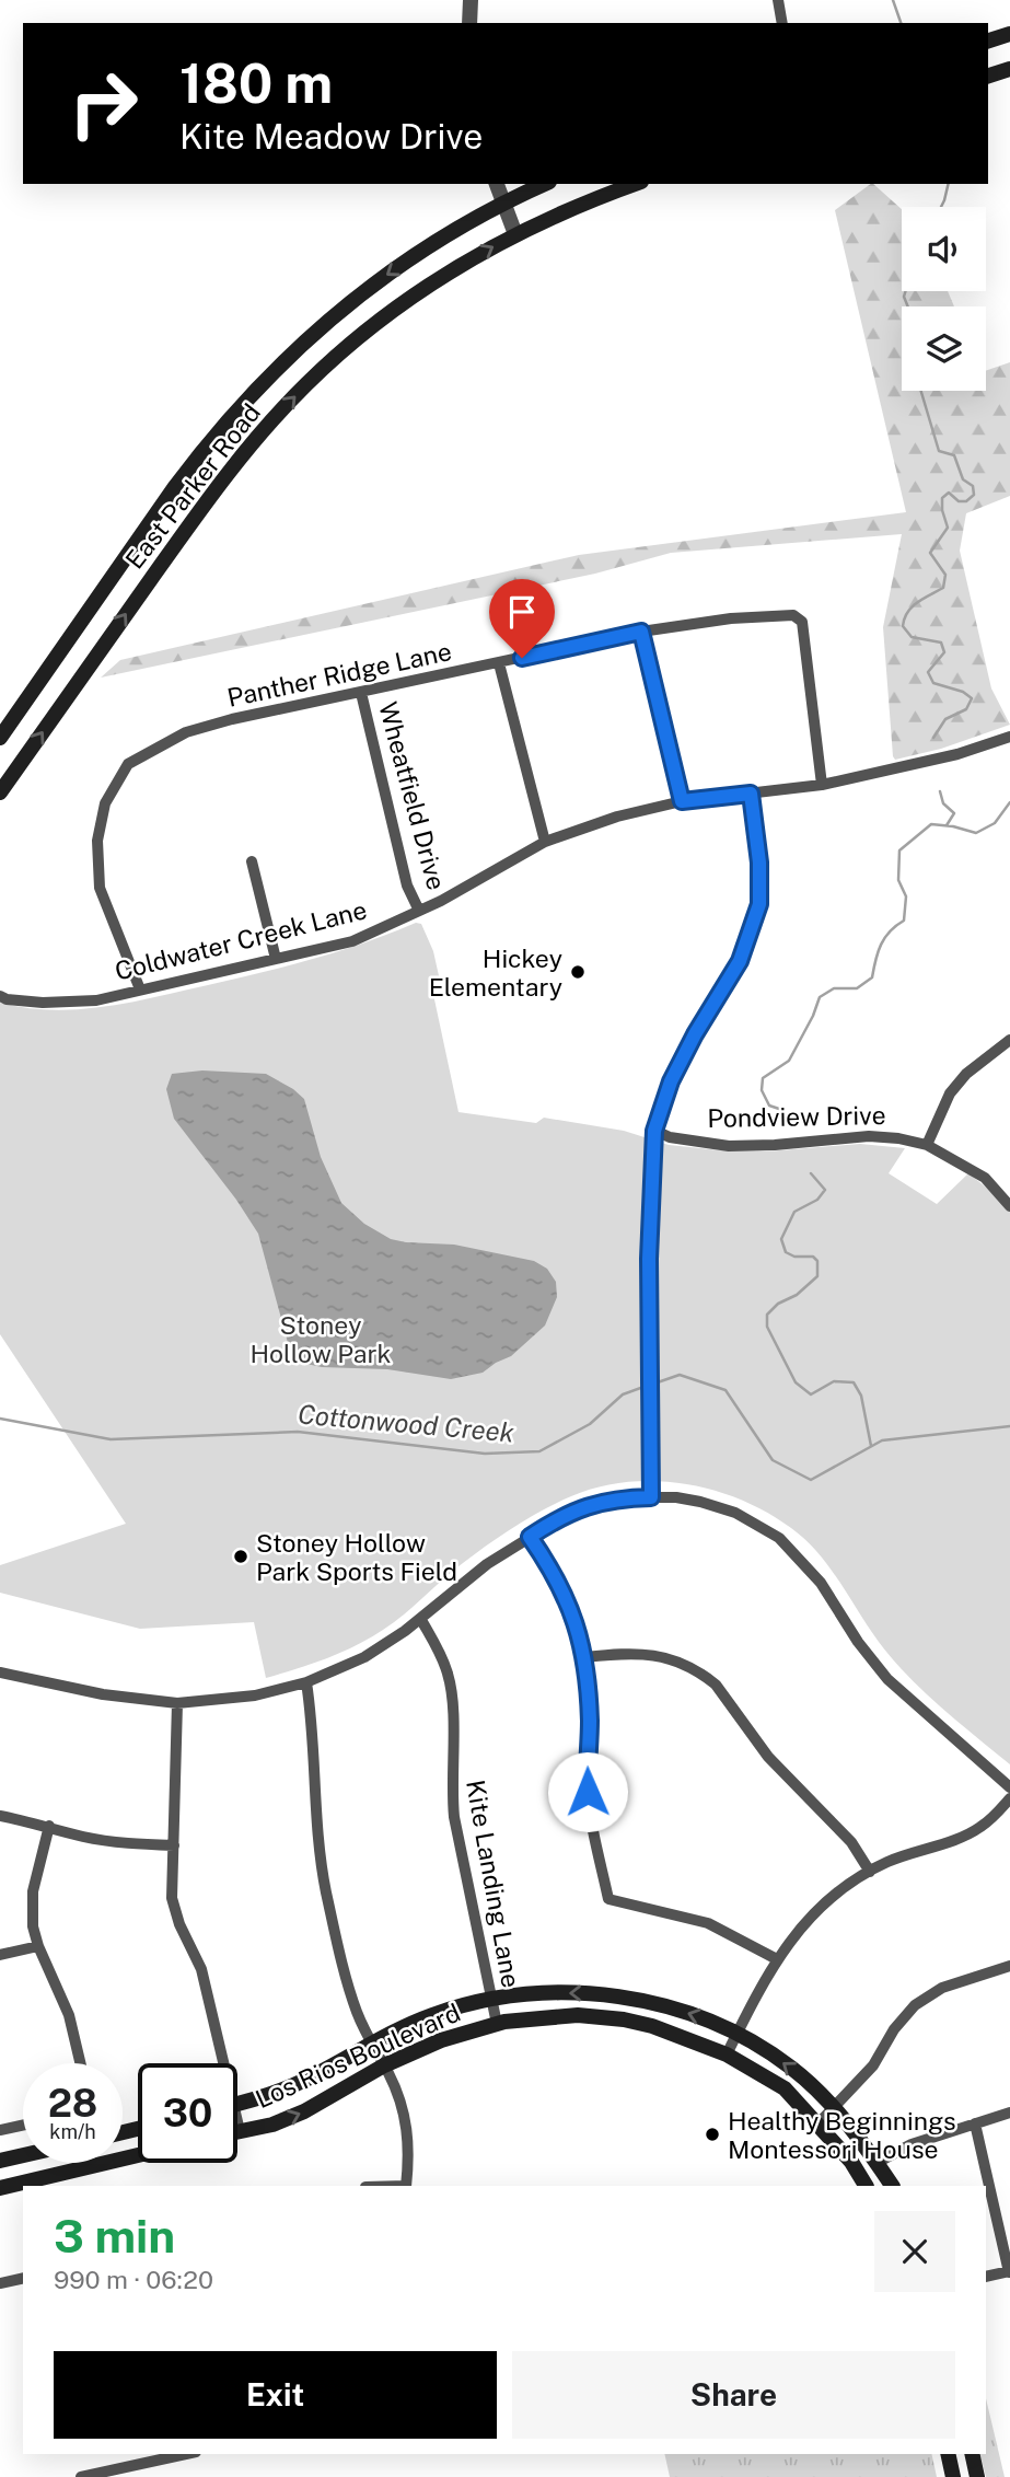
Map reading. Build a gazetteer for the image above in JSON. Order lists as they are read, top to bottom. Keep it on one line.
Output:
{"streets":{"main road":["East Parker Road","Los Rios Boulevard"],"street":["Panther Ridge Lane","Wheatfield Drive","Coldwater Creek Lane","Pondview Drive","Kite Landing Lane"]},"crossings":[["Panther Ridge Lane","Wheatfield Drive"],["Panther Ridge Lane","Coldwater Creek Lane"],["Wheatfield Drive","Coldwater Creek Lane"],["Kite Landing Lane","Los Rios Boulevard"]],"water":["Cottonwood Creek"],"parks":["Stoney Hollow Park"],"places":["Hickey Elementary","Stoney Hollow Park Sports Field","Healthy Beginnings Montessori House"],"page":{"turn":["180 m","Kite Meadow Drive"],"speed":"28 km/h","limit":"30","heading":["3 min","990 m · 06:20"],"buttons":["Exit","Share"]}}
